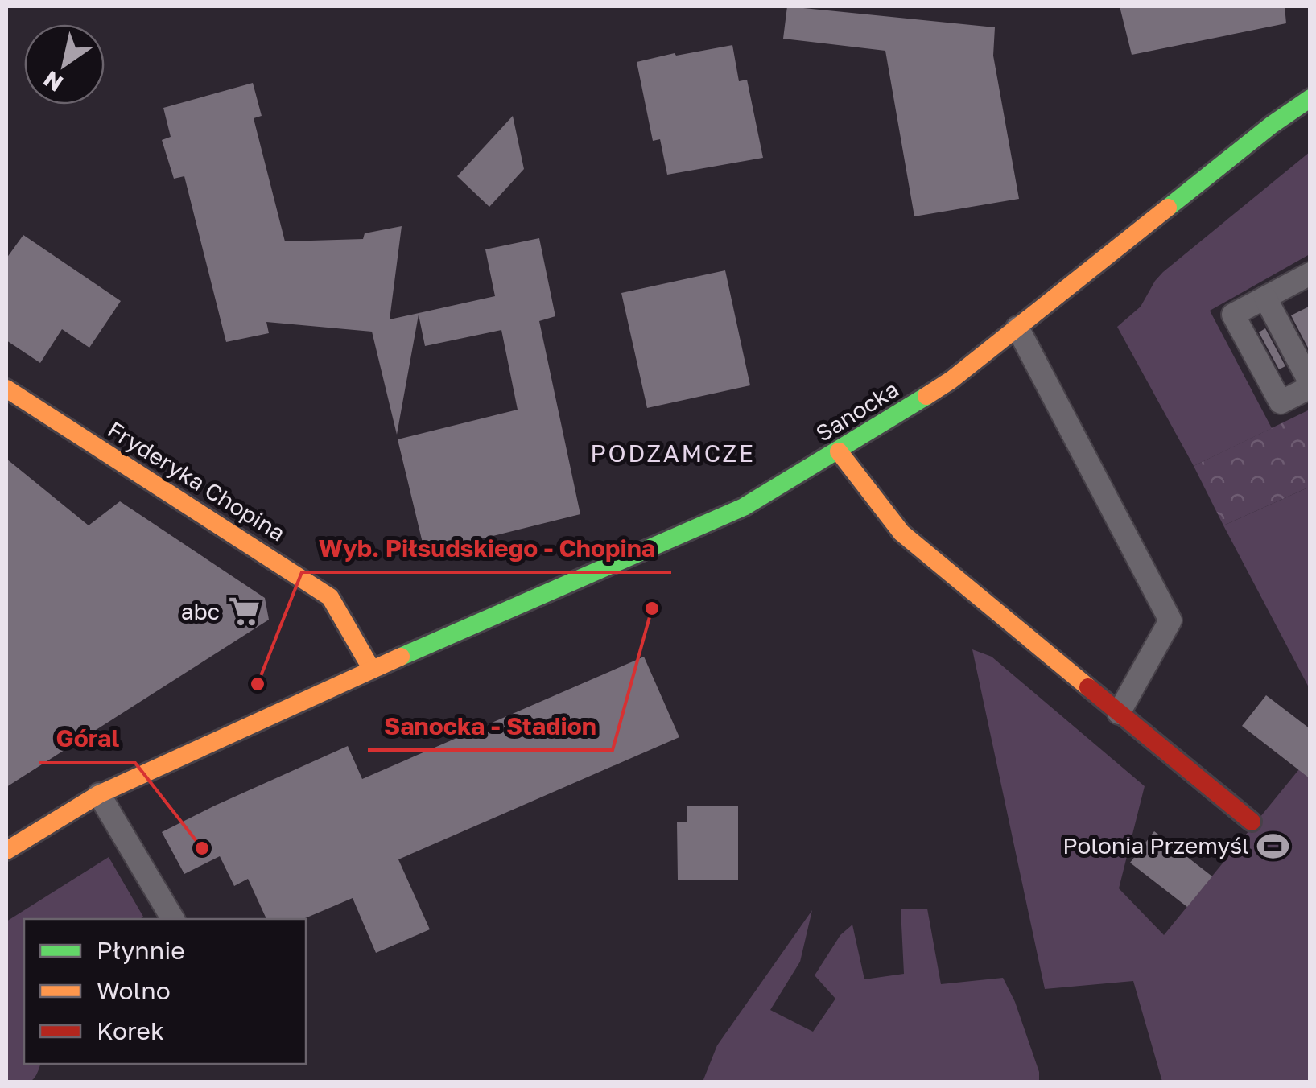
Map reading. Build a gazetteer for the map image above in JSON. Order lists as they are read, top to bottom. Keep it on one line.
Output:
{"streets":{"main road":["Sanocka","Fryderyka Chopina"]},"crossings":[["Sanocka","Fryderyka Chopina"]],"districts":["PODZAMCZE"],"places":{"other":["Sanocka - Stadion","Wyb. Piłsudskiego - Chopina","Góral"],"supermarket":["abc"],"sports":["Polonia Przemyśl"]},"legend":["Płynnie","Wolno","Korek"],"north":"bottom left"}
